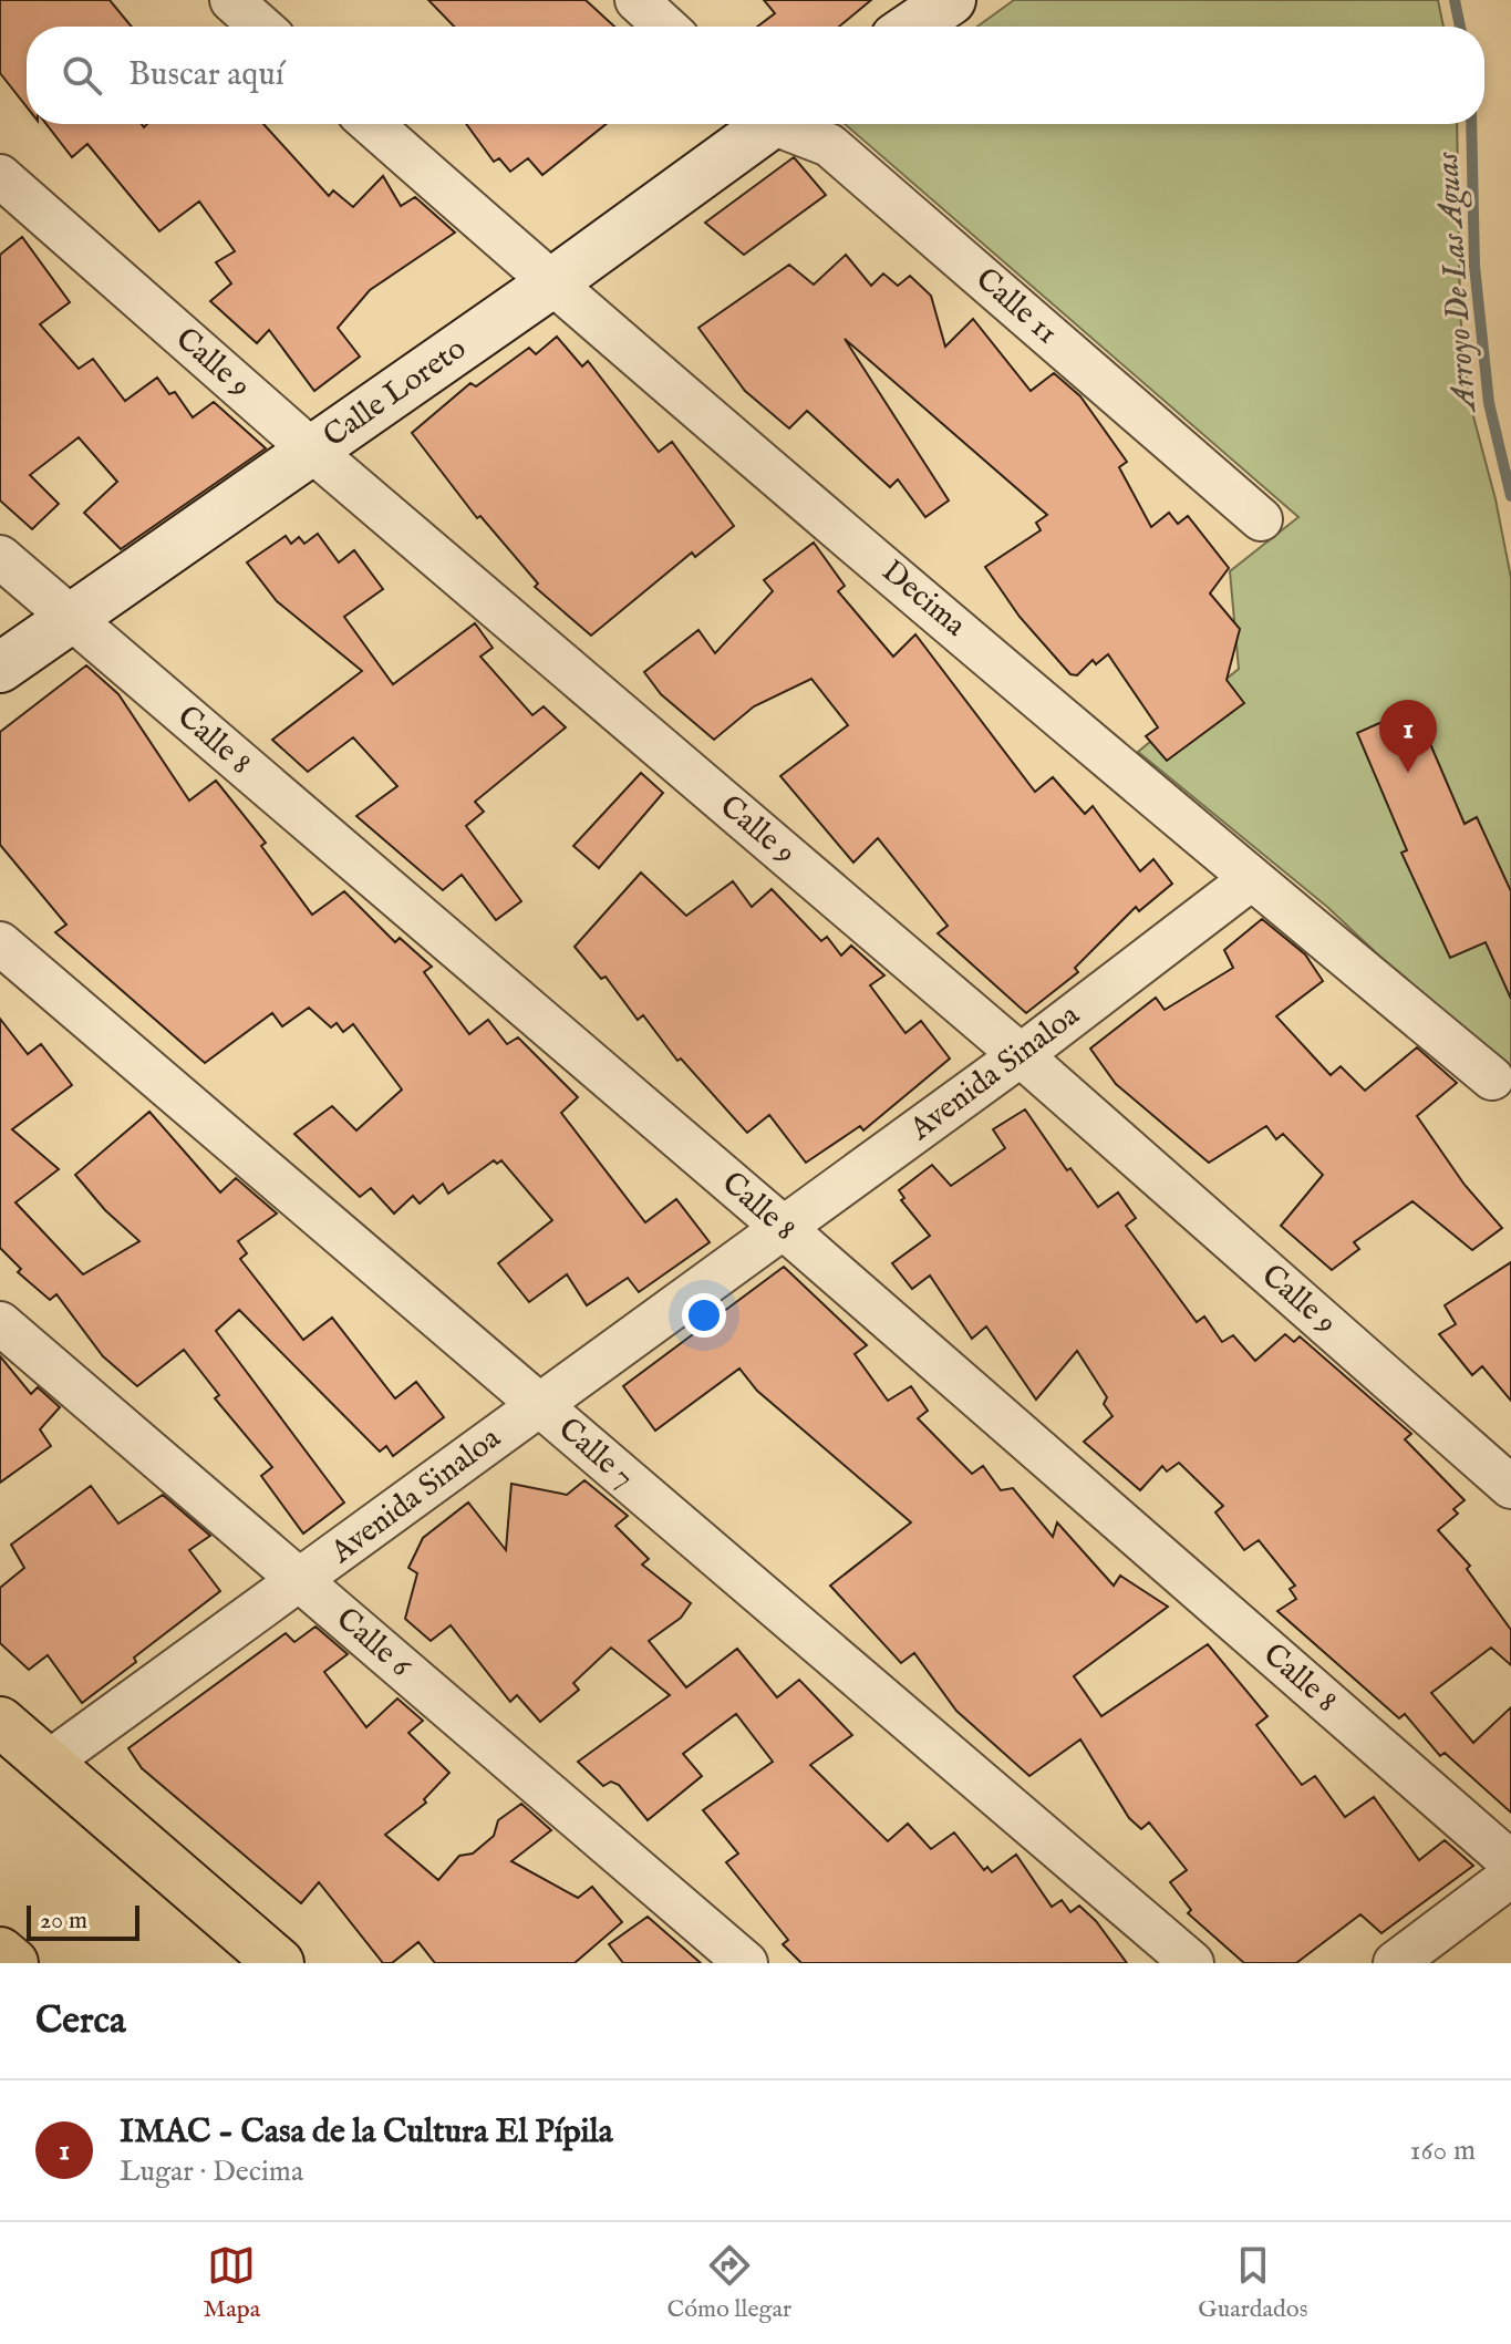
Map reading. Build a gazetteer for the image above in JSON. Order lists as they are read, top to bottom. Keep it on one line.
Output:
{"streets":{"street":["Calle 11","Calle 9","Calle Loreto","Decima","Calle 8","Avenida Sinaloa","Calle 7","Calle 6"]},"crossings":[["Calle 9","Calle Loreto"],["Calle 9","Avenida Sinaloa"],["Calle Loreto","Decima"],["Calle Loreto","Calle 8"],["Decima","Avenida Sinaloa"],["Calle 8","Avenida Sinaloa"],["Avenida Sinaloa","Calle 7"],["Avenida Sinaloa","Calle 6"]],"water":["Arroyo De Las Aguas"],"scale_bar":"20 m","page":{"search":"Buscar aquí","pins":"1","scale":"20 m","heading":"Cerca","list":[{"mark":"1","name":"IMAC - Casa de la Cultura El Pípila","note":"Lugar · Decima","value":"160 m"}],"nav":["Mapa","Cómo llegar","Guardados"]}}
